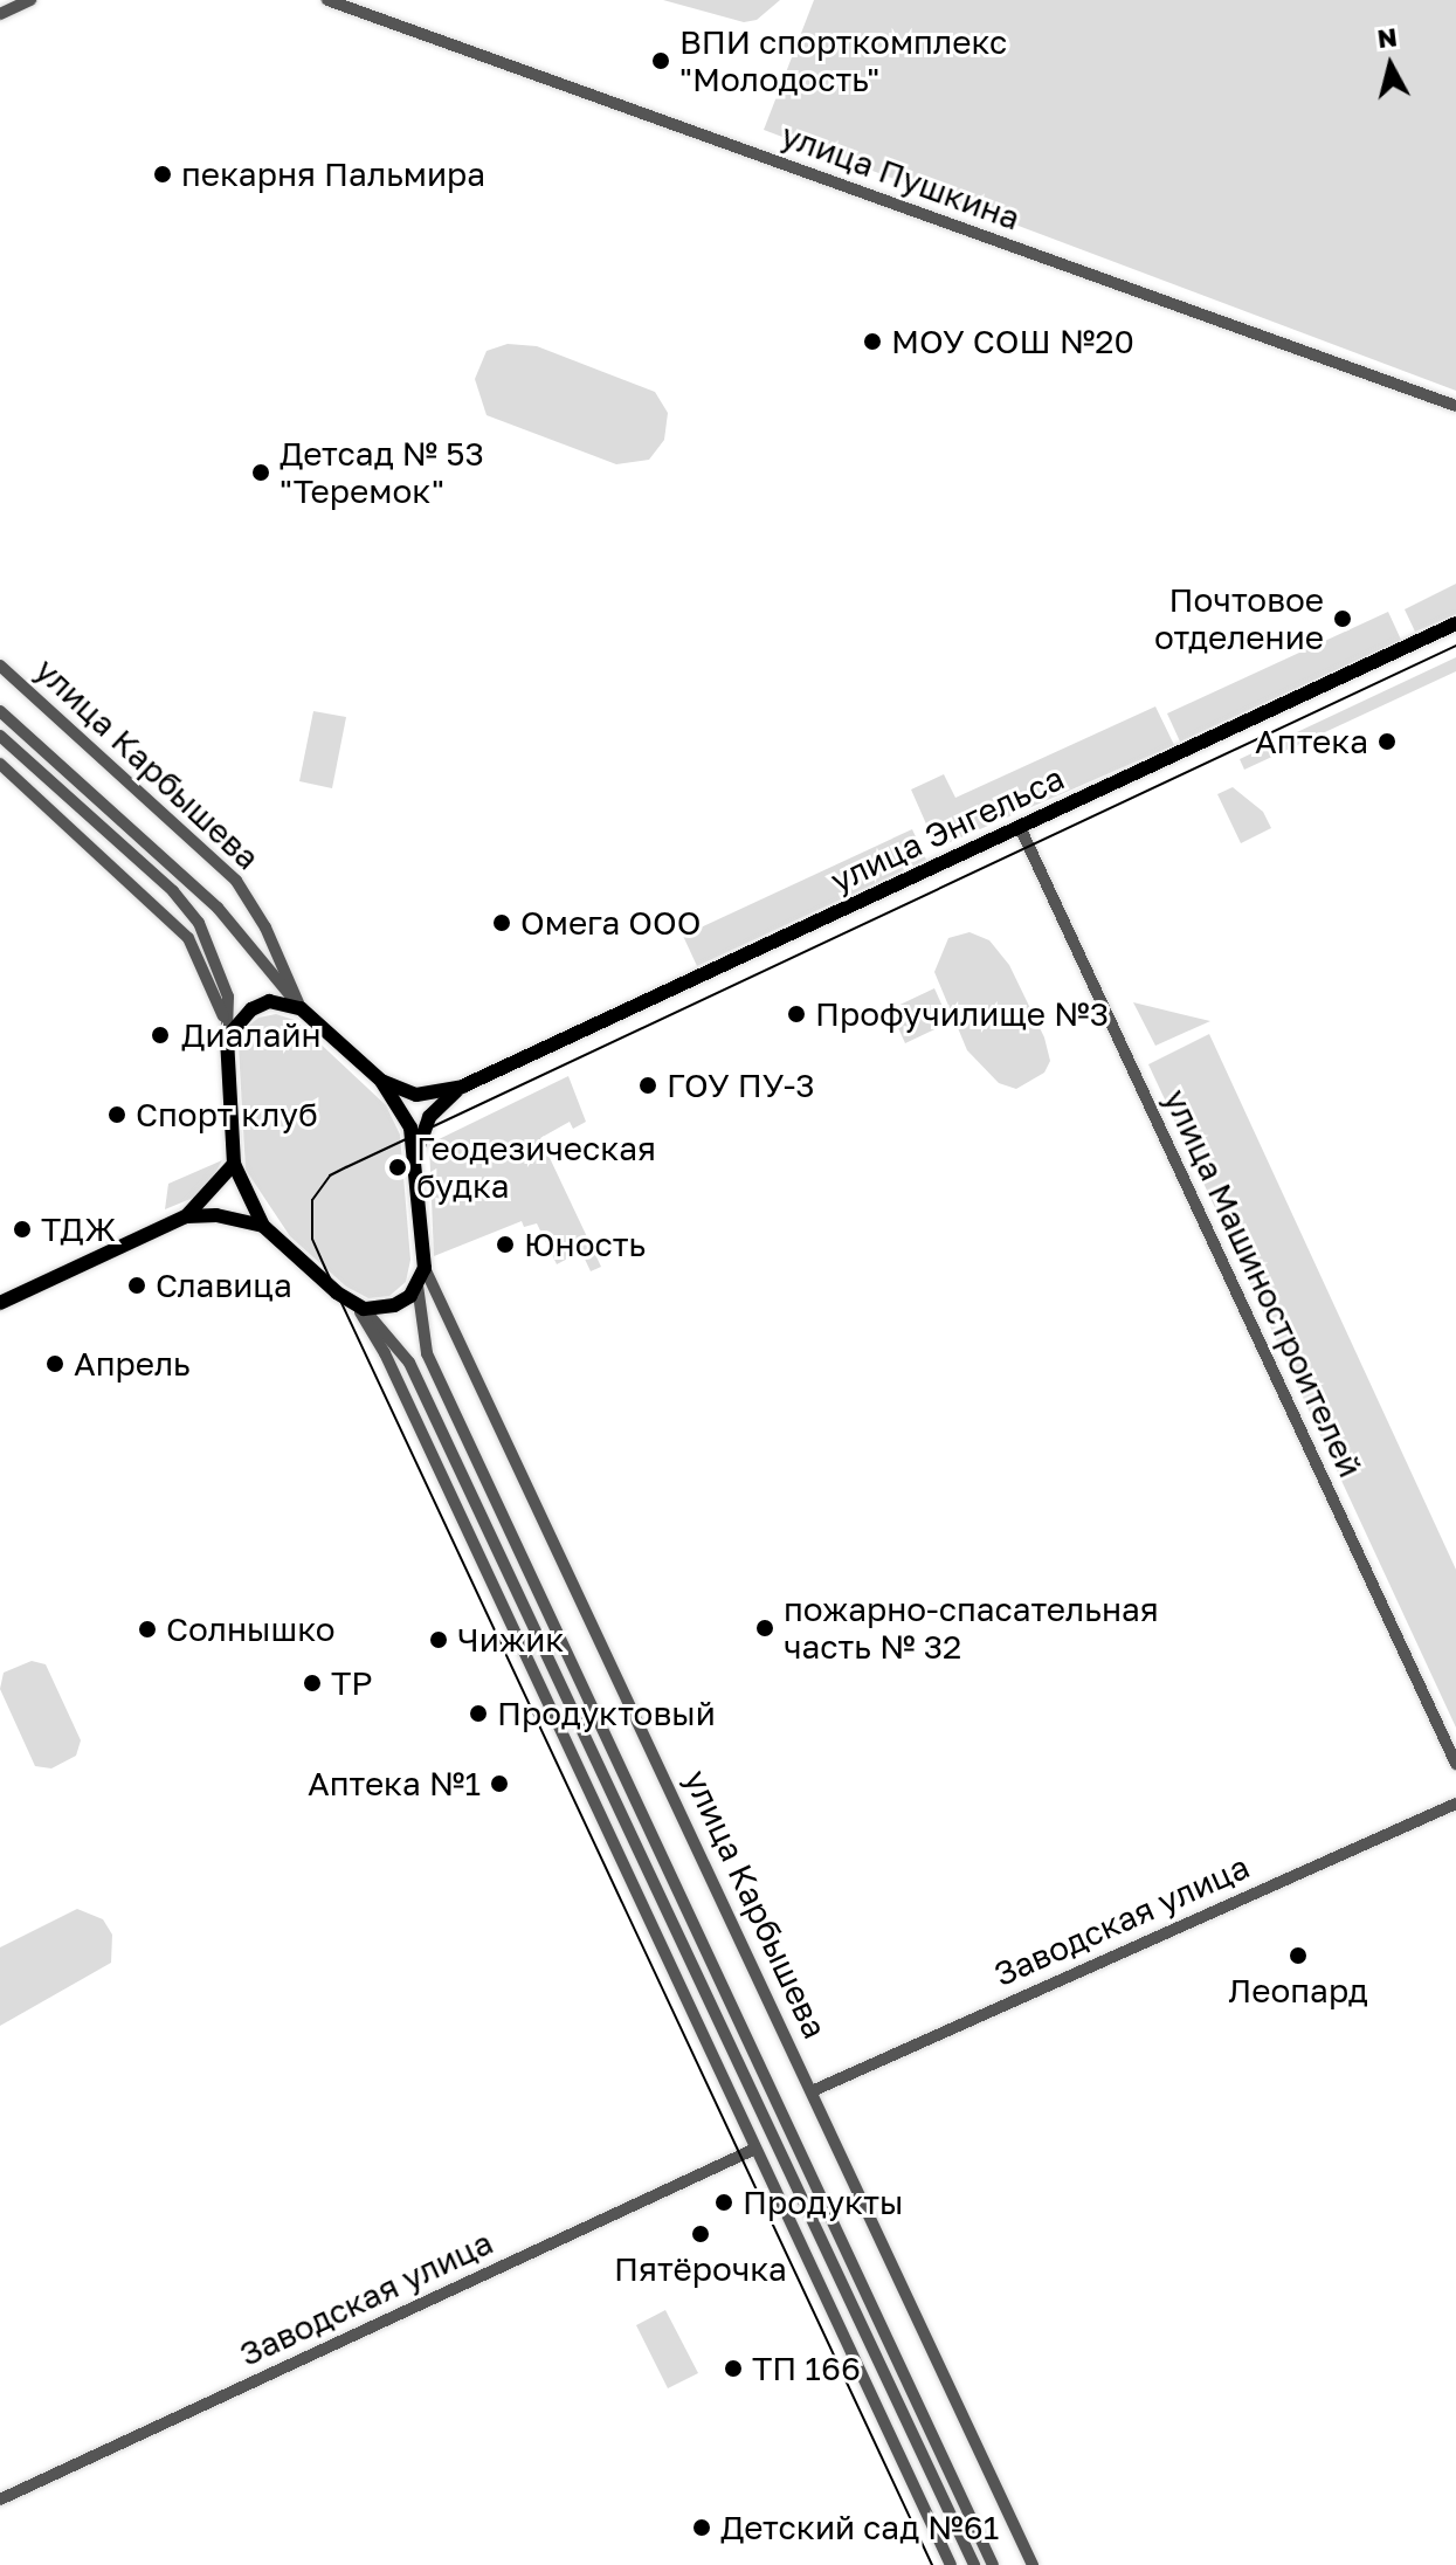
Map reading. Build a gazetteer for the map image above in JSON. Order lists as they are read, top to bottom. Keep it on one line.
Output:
{"streets":{"main road":["улица Карбышева","улица Энгельса"],"street":["улица Пушкина","улица Машиностроителей","Заводская улица"]},"crossings":[["улица Карбышева","улица Энгельса"],["улица Карбышева","Заводская улица"],["улица Энгельса","улица Машиностроителей"]],"places":["ВПИ спорткомплекс \"Молодость\"","пекарня Пальмира","МОУ СОШ №20","Детсад № 53 \"Теремок\"","Почтовое отделение","Аптека","Омега ООО","Профучилище №3","Диалайн","ГОУ ПУ-3","Спорт клуб","Геодезическая будка","ТДЖ","Юность","Славица","Апрель","пожарно-спасательная часть № 32","Солнышко","Чижик","ТР","Продуктовый","Аптека №1","Леопард","Продукты","Пятёрочка","ТП 166","Детский сад №61"],"north":"top"}
